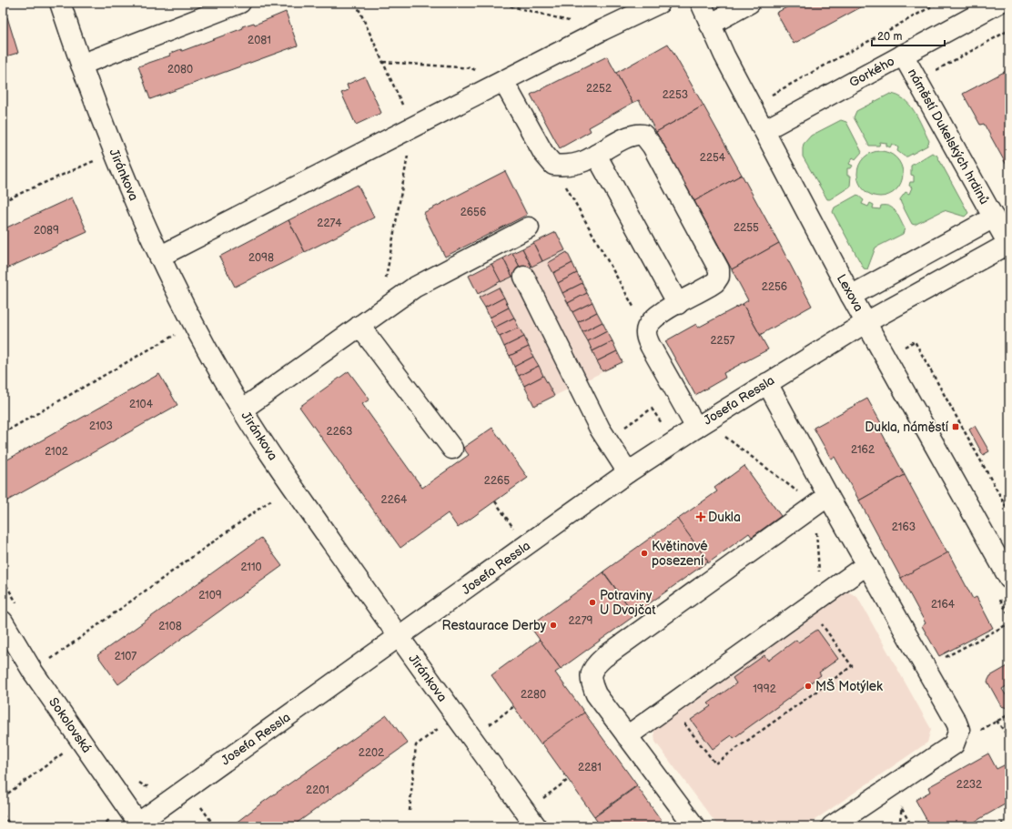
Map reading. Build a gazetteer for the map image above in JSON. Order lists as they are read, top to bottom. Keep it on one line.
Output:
{"streets":{"street":["Gorkého","náměstí Dukelských hrdinů","Jiránkova","Lexova","Josefa Ressla","Sokolovská"]},"crossings":[["Gorkého","náměstí Dukelských hrdinů"],["Gorkého","Lexova"],["náměstí Dukelských hrdinů","Lexova"],["náměstí Dukelských hrdinů","Josefa Ressla"],["Jiránkova","Josefa Ressla"],["Lexova","Josefa Ressla"],["Josefa Ressla","Sokolovská"]],"places":{"transit":["Dukla, náměstí"],"health":["Dukla"],"other":["Květinové posezení","Potraviny U Dvojčat","Restaurace Derby","MŠ Motýlek"]},"house_numbers":["2081","2080","2252","2253","2254","2656","2274","2255","2089","2098","2256","2257","2104","2103","2263","2162","2102","2265","2264","2163","2110","2109","2164","2279","2108","2107","1992","2280","2202","2281","2232","2201"],"scale_bar":"20 m"}
